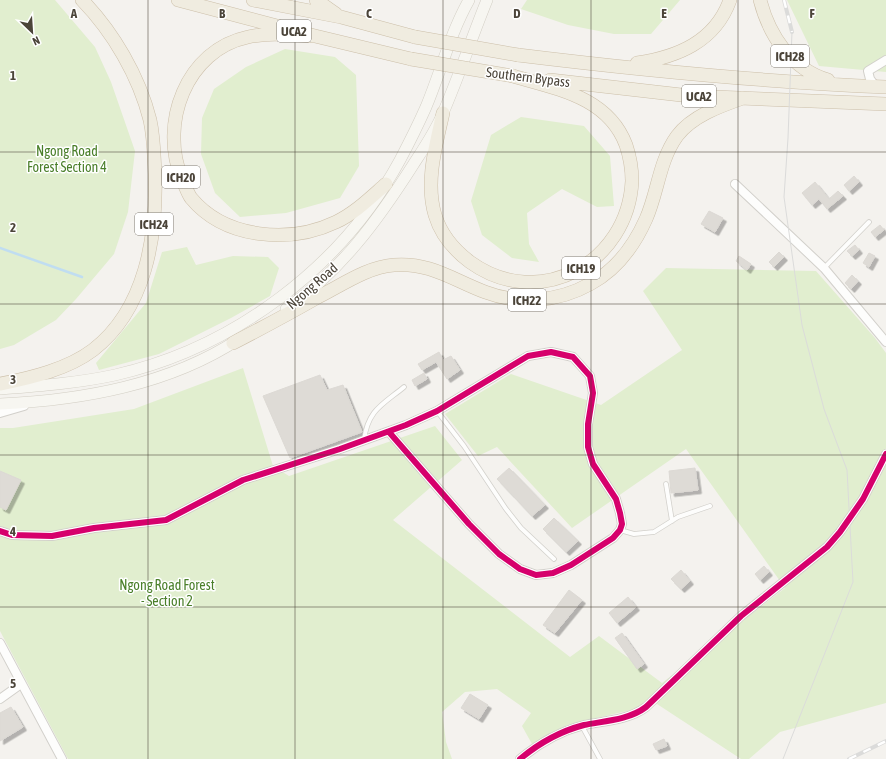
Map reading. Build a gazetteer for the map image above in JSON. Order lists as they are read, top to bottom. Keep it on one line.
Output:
{"streets":{"highway":["UCA2","ICH28","Southern Bypass","ICH20","ICH24","ICH19","ICH22"],"main road":["Ngong Road"]},"crossings":[["ICH28","Southern Bypass"],["Southern Bypass","ICH20"],["Southern Bypass","ICH19"],["Southern Bypass","ICH22"],["ICH20","Ngong Road"],["ICH19","Ngong Road"],["Ngong Road","ICH22"]],"parks":["Ngong Road Forest Section 4","Ngong Road Forest - Section 2"],"north":"bottom right","grid":{"columns":["A","B","C","D","E","F"],"rows":["1","2","3","4","5"]}}
